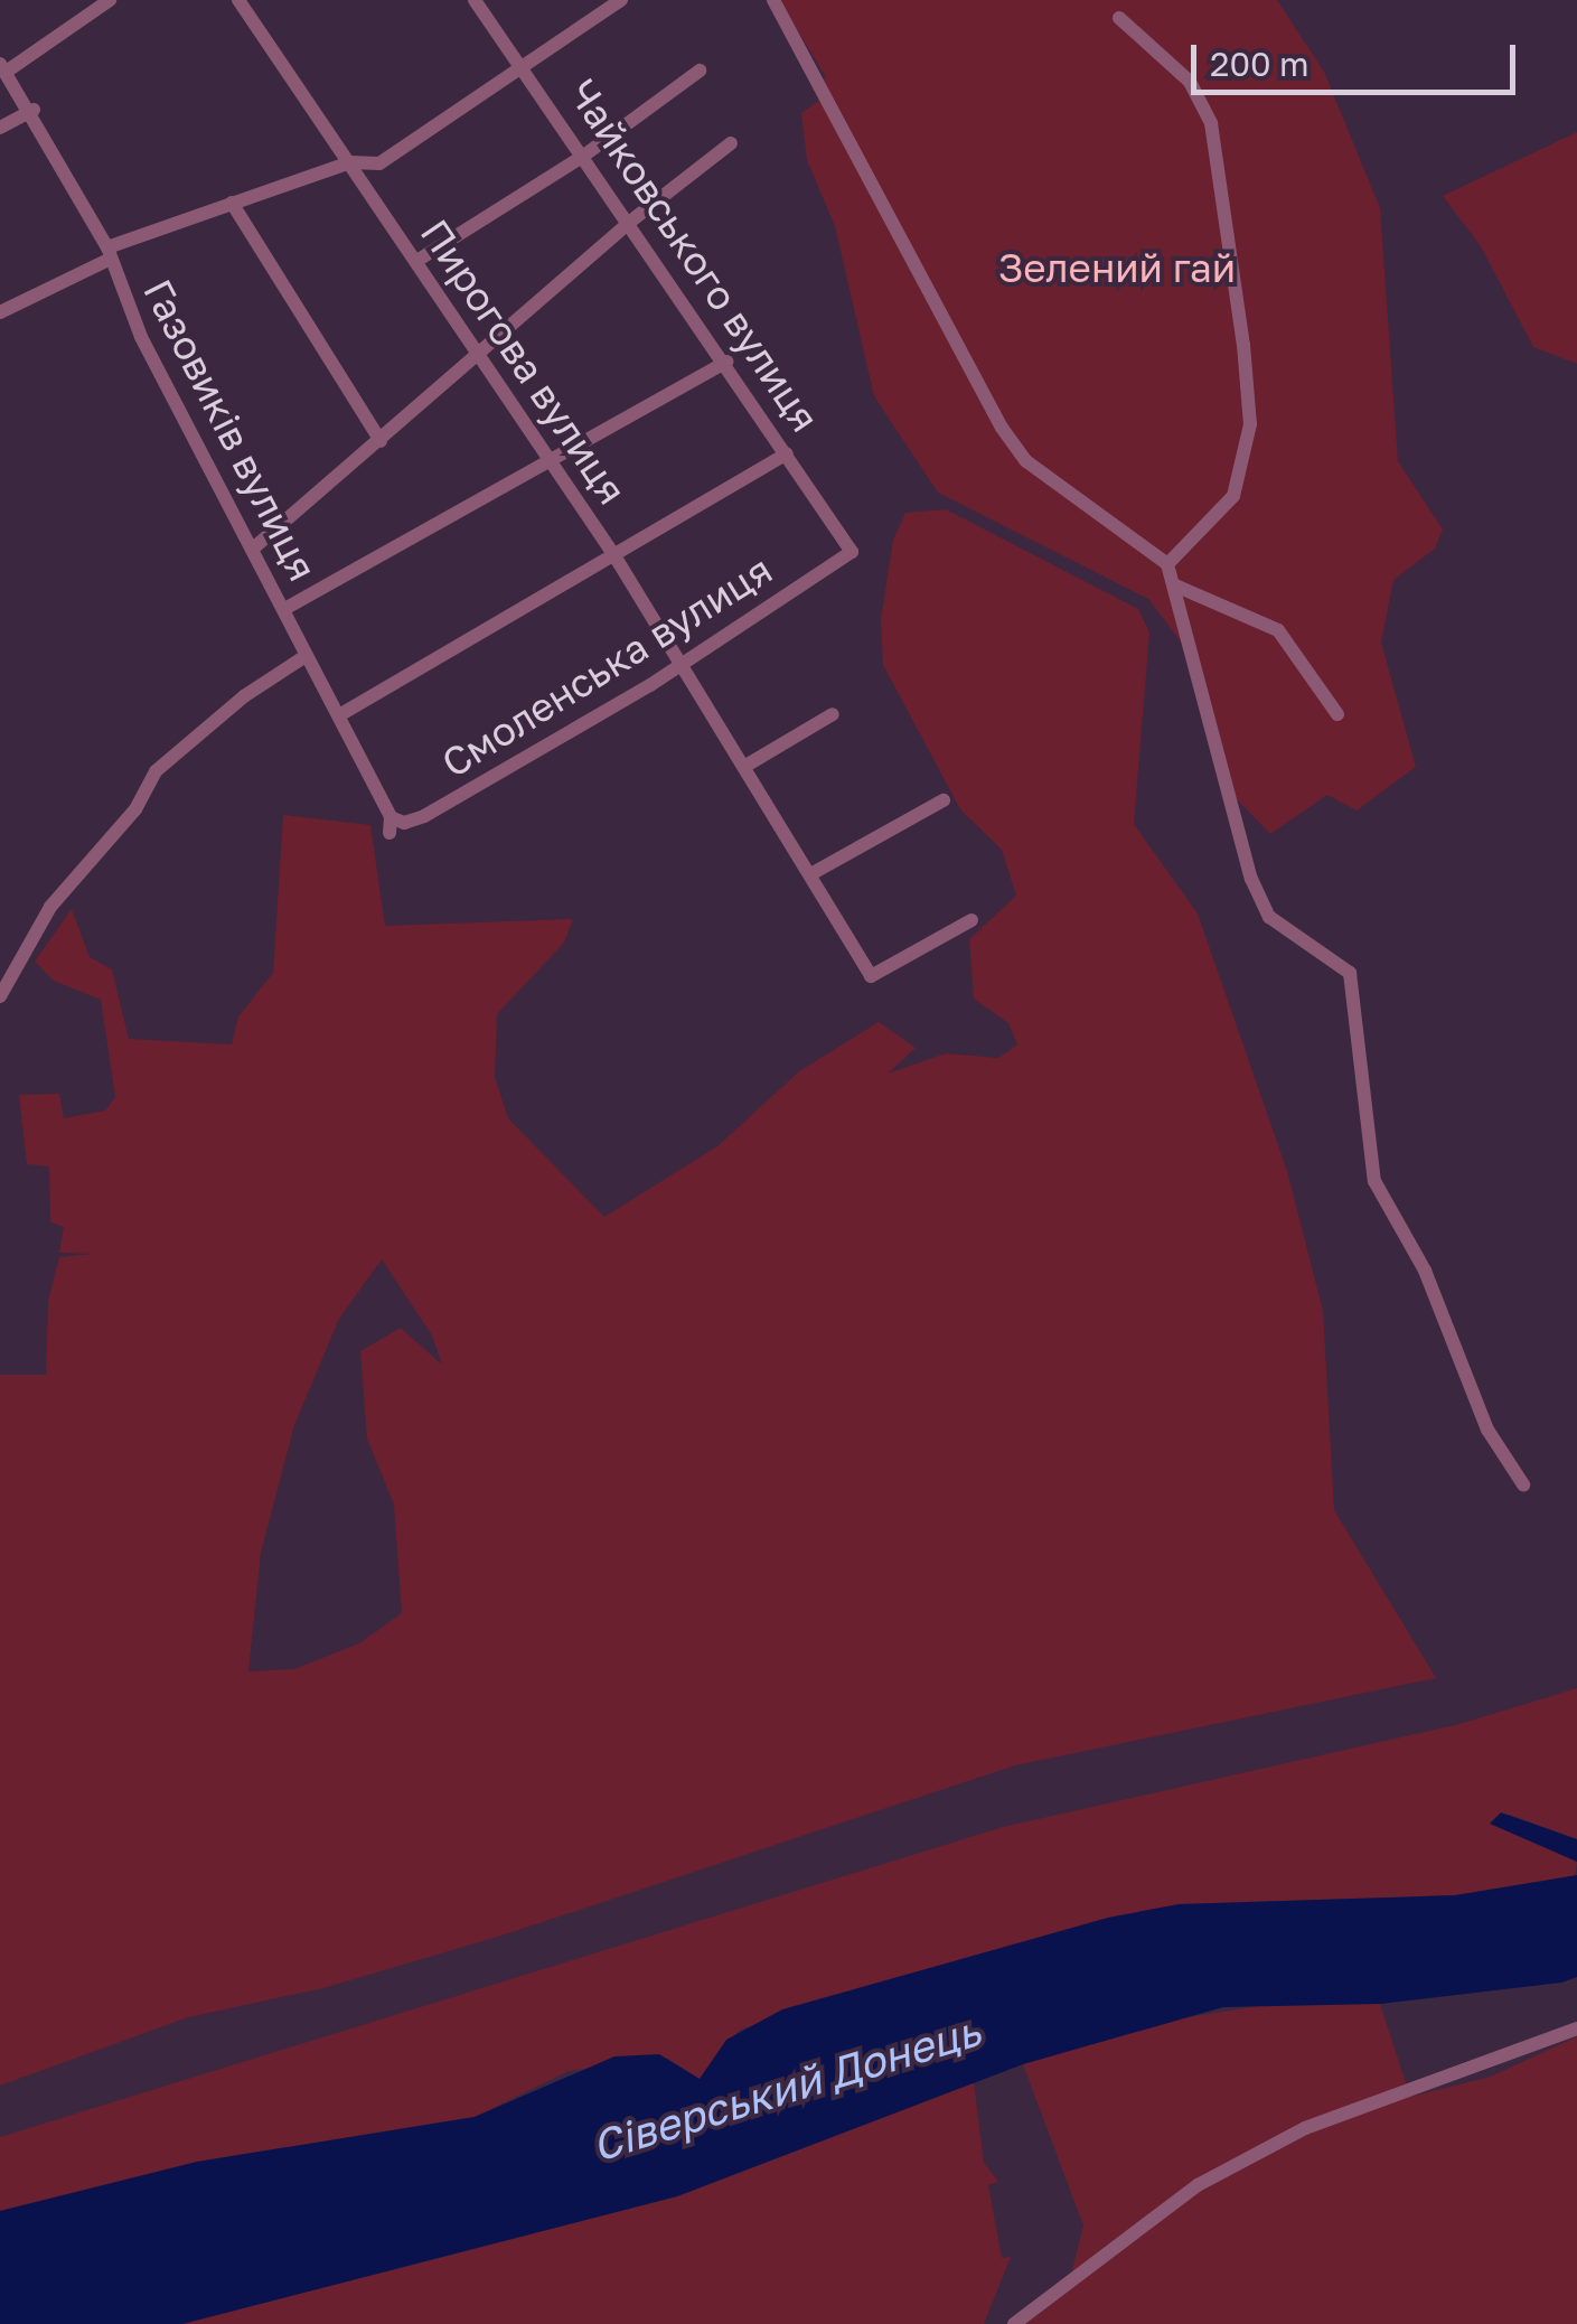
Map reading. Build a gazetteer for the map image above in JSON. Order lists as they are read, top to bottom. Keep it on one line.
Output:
{"streets":{"street":["Чайковського вулиця","Пирогова вулиця","Газовиків вулиця","Смоленська вулиця"]},"crossings":[["Чайковського вулиця","Смоленська вулиця"],["Пирогова вулиця","Смоленська вулиця"],["Газовиків вулиця","Смоленська вулиця"]],"water":["Сіверський Донець"],"parks":["Зелений гай"],"scale_bar":"200 m"}
